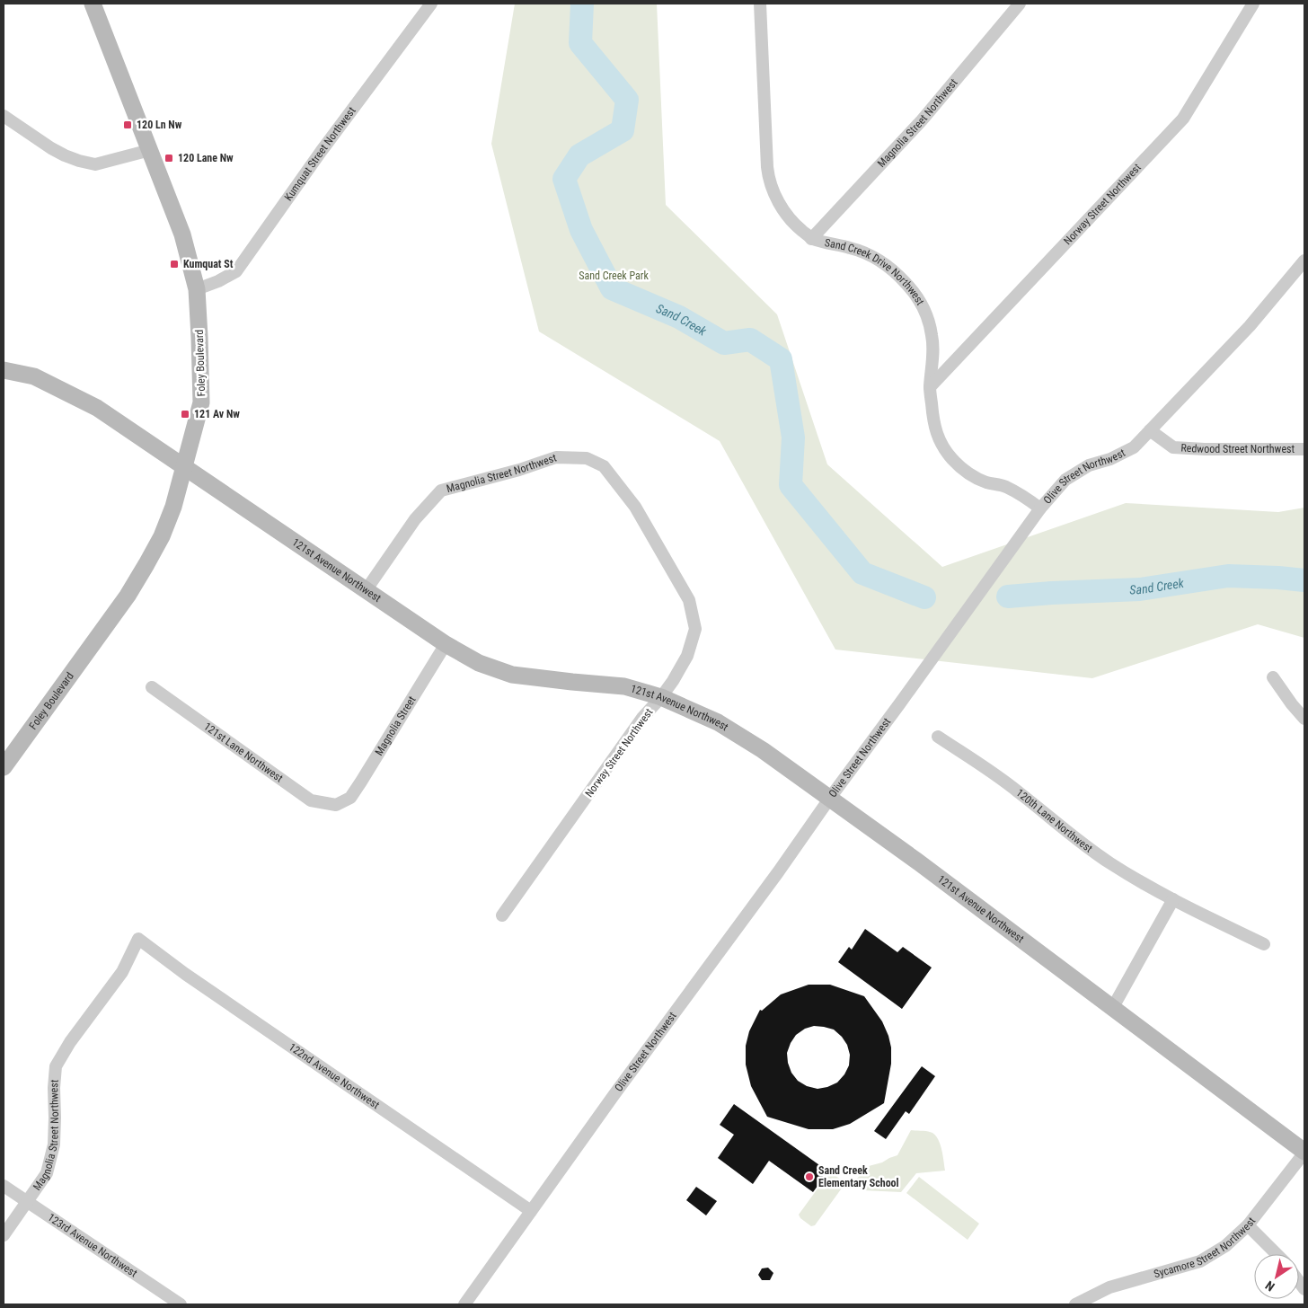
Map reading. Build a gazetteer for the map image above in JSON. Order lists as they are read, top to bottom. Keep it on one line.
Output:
{"streets":{"street":["Magnolia Street Northwest","Kumquat Street Northwest","Norway Street Northwest","Sand Creek Drive Northwest","Foley Boulevard","Redwood Street Northwest","Olive Street Northwest","121st Avenue Northwest","Magnolia Street","121st Lane Northwest","120th Lane Northwest","122nd Avenue Northwest","123rd Avenue Northwest","Sycamore Street Northwest"]},"crossings":[["Magnolia Street Northwest","Norway Street Northwest"],["Magnolia Street Northwest","Sand Creek Drive Northwest"],["Magnolia Street Northwest","121st Avenue Northwest"],["Magnolia Street Northwest","122nd Avenue Northwest"],["Magnolia Street Northwest","123rd Avenue Northwest"],["Kumquat Street Northwest","Foley Boulevard"],["Norway Street Northwest","Sand Creek Drive Northwest"],["Norway Street Northwest","121st Avenue Northwest"],["Sand Creek Drive Northwest","Olive Street Northwest"],["Foley Boulevard","121st Avenue Northwest"],["Redwood Street Northwest","Olive Street Northwest"],["Olive Street Northwest","121st Avenue Northwest"],["Olive Street Northwest","122nd Avenue Northwest"],["121st Avenue Northwest","Magnolia Street"],["121st Avenue Northwest","Sycamore Street Northwest"],["Magnolia Street","121st Lane Northwest"]],"water":["Sand Creek"],"parks":["Sand Creek Park"],"places":{"transit":["120 Ln Nw","120 Lane Nw","Kumquat St","121 Av Nw"],"other":["Sand Creek Elementary School"]},"north":"bottom left"}
